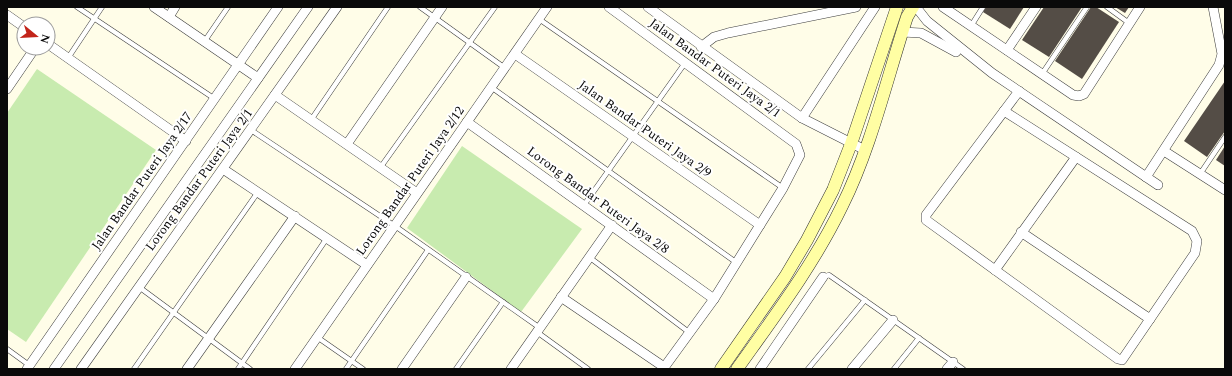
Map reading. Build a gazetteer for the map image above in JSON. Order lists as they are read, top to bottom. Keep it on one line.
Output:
{"streets":{"street":["Jalan Bandar Puteri Jaya 2/1","Jalan Bandar Puteri Jaya 2/9","Lorong Bandar Puteri Jaya 2/1","Jalan Bandar Puteri Jaya 2/17","Lorong Bandar Puteri Jaya 2/12","Lorong Bandar Puteri Jaya 2/8"]},"crossings":[["Jalan Bandar Puteri Jaya 2/9","Lorong Bandar Puteri Jaya 2/12"],["Lorong Bandar Puteri Jaya 2/12","Lorong Bandar Puteri Jaya 2/8"]],"north":"right"}
